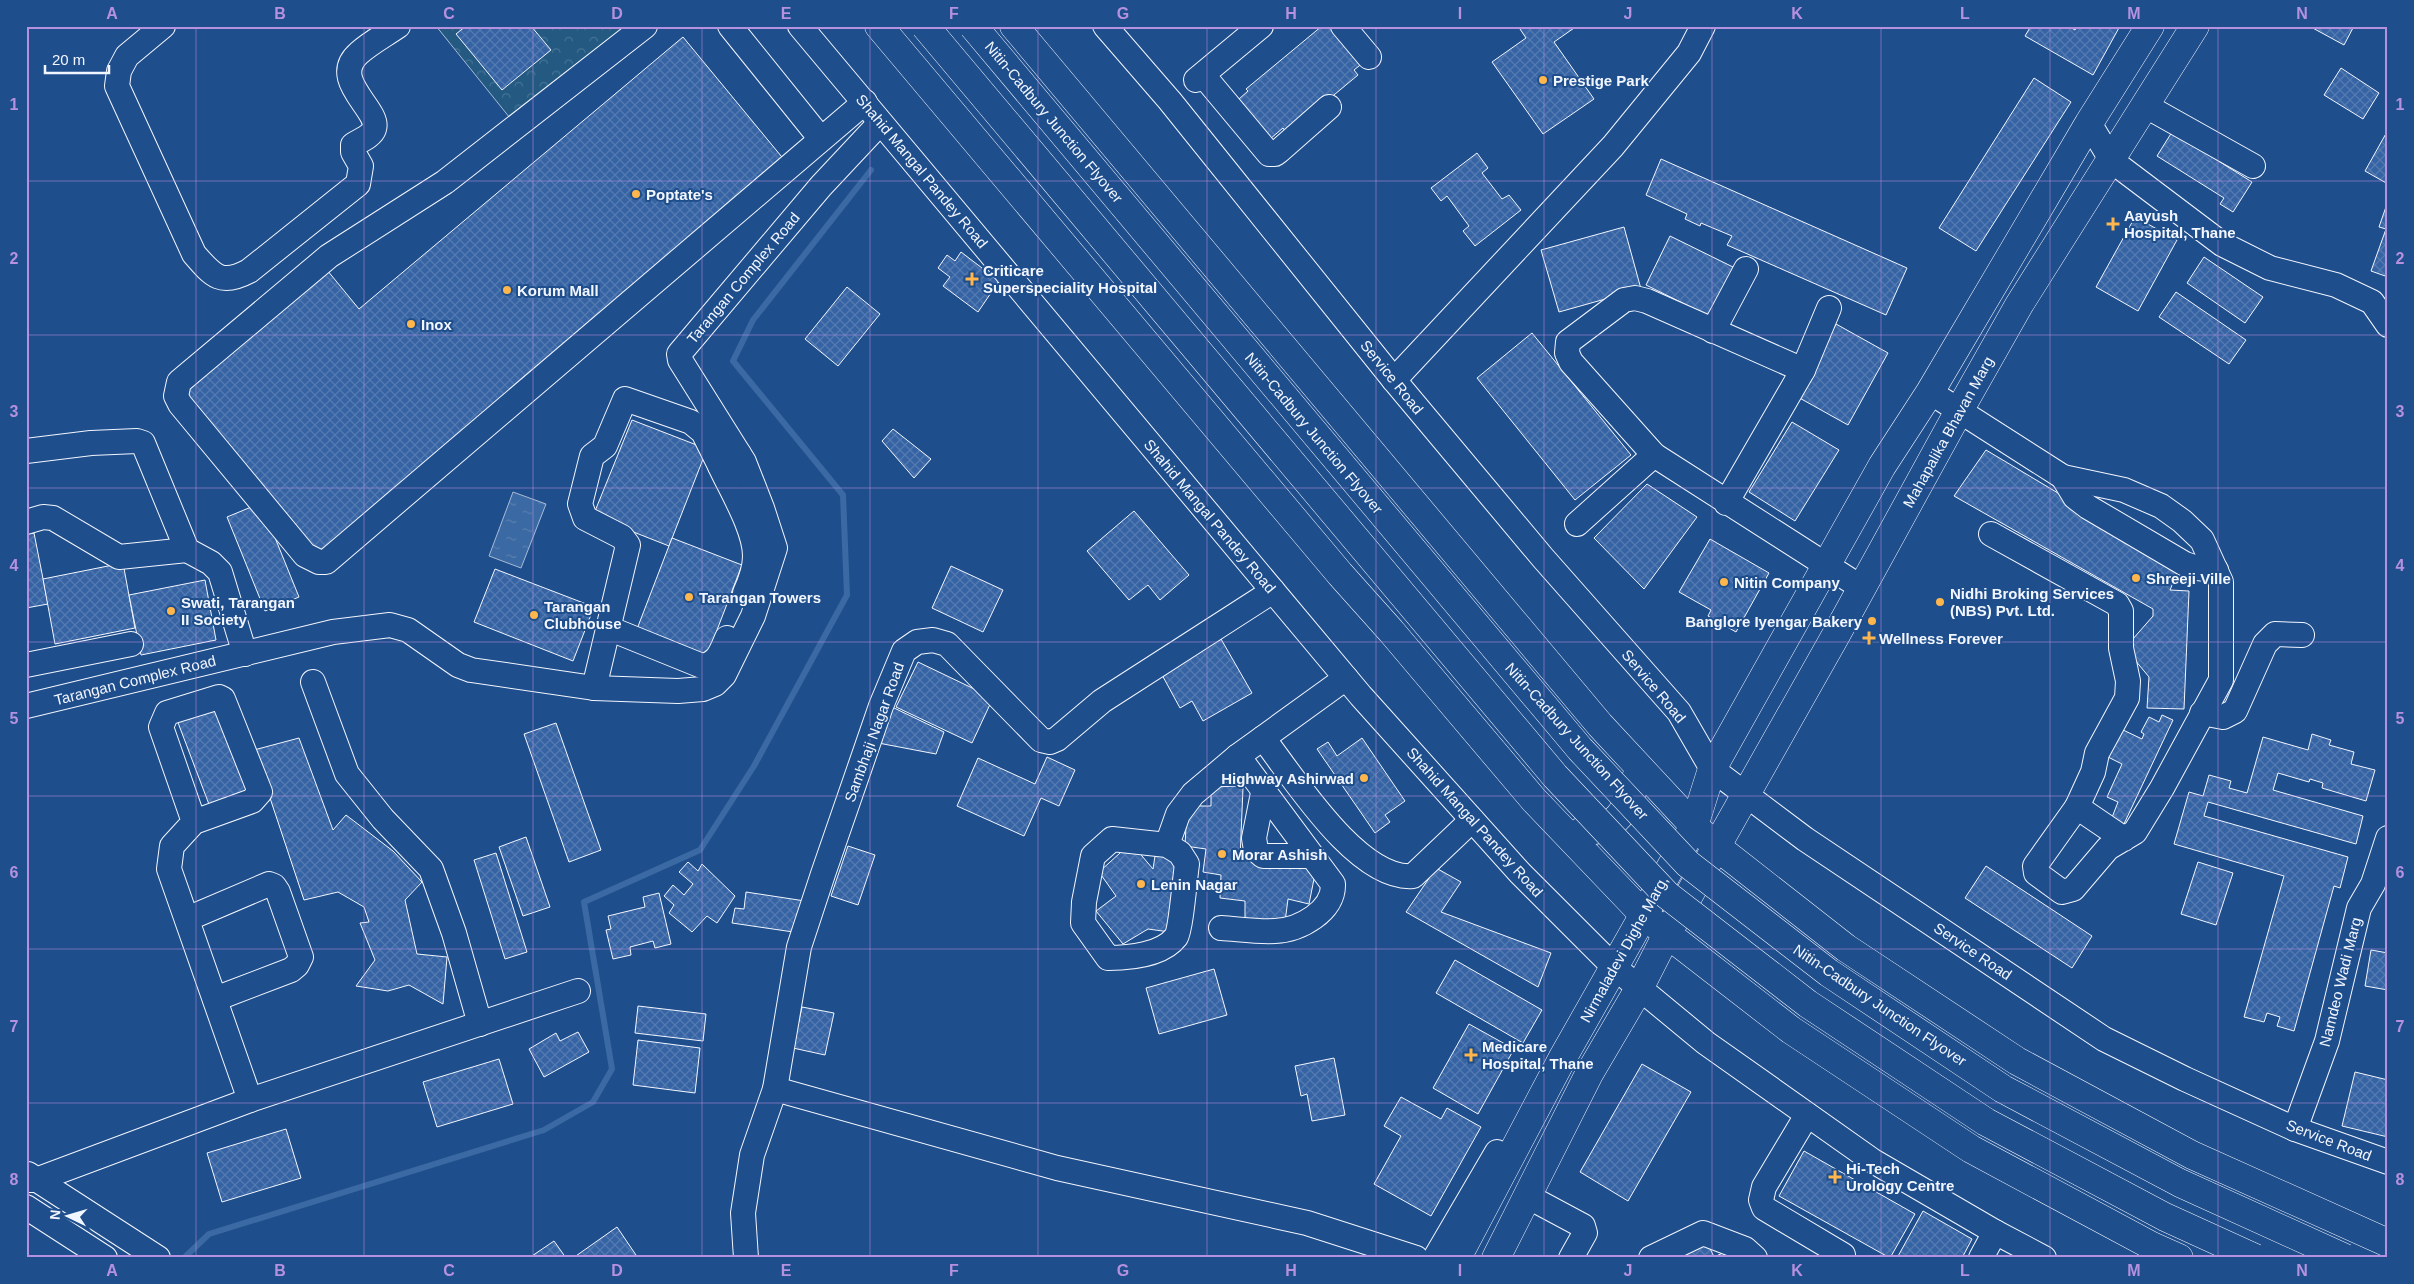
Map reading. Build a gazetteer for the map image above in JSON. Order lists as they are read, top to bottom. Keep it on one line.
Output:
{"streets":{"main road":["Nitin-Cadbury Junction Flyover","Mahapalika Bhavan Marg","Nirmaladevi Dighe Marg,"],"street":["Shahid Mangal Pandey Road","Tarangan Complex Road","Service Road","Sambhaji Nagar Road","Namdeo Wadi Marg"]},"crossings":[["Shahid Mangal Pandey Road","Tarangan Complex Road"],["Shahid Mangal Pandey Road","Sambhaji Nagar Road"],["Shahid Mangal Pandey Road","Nirmaladevi Dighe Marg,"],["Service Road","Mahapalika Bhavan Marg"],["Service Road","Namdeo Wadi Marg"],["Mahapalika Bhavan Marg","Nirmaladevi Dighe Marg,"]],"places":{"other":["Prestige Park","Poptate's","Korum Mall","Inox","Shreeji Ville","Nitin Company","Tarangan Towers","Nidhi Broking Services (NBS) Pvt. Ltd.","Swati, Tarangan II Society","Tarangan Clubhouse","Banglore Iyengar Bakery","Highway Ashirwad","Morar Ashish","Lenin Nagar"],"health":["Aayush Hospital, Thane","Criticare Superspeciality Hospital","Wellness Forever","Medicare Hospital, Thane","Hi-Tech Urology Centre"]},"scale_bar":"20 m","north":"left","grid":{"columns":["A","B","C","D","E","F","G","H","I","J","K","L","M","N"],"rows":["1","2","3","4","5","6","7","8"]}}
